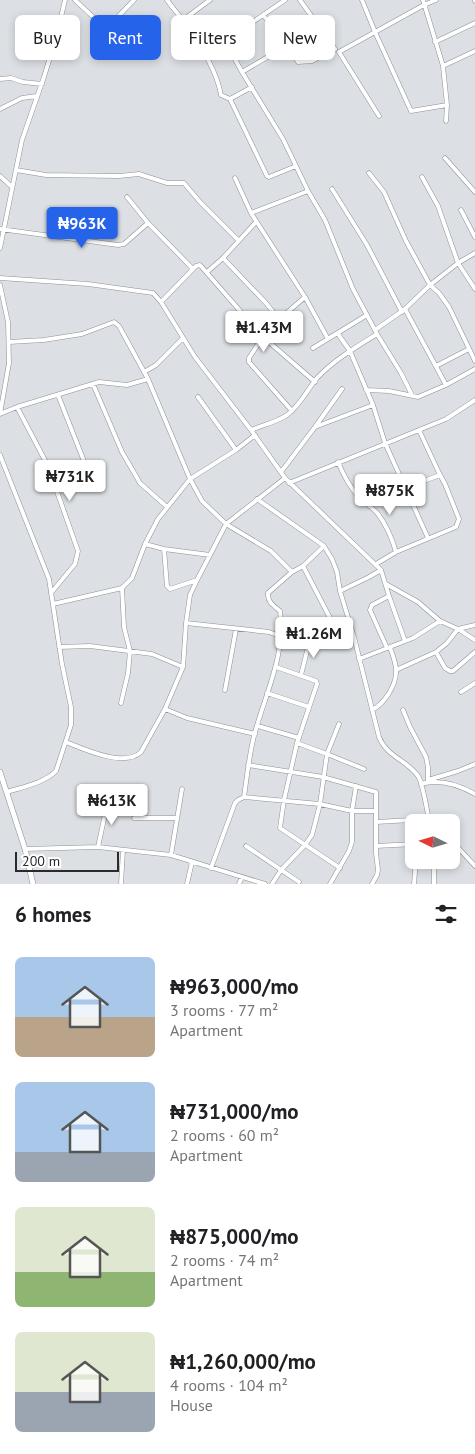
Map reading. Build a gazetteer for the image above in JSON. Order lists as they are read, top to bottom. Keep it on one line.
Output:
{"scale_bar":"200 m","north":"left","page":{"chip":["Buy","Rent","Filters","New"],"price":["₦963K","₦1.43M","₦731K","₦875K","₦1.26M","₦613K"],"scale":"200 m","heading":"6 homes","list":[{"name":"₦963,000/mo","note":"3 rooms · 77 m² · Apartment"},{"name":"₦731,000/mo","note":"2 rooms · 60 m² · Apartment"},{"name":"₦875,000/mo","note":"2 rooms · 74 m² · Apartment"},{"name":"₦1,260,000/mo","note":"4 rooms · 104 m² · House"}]}}
